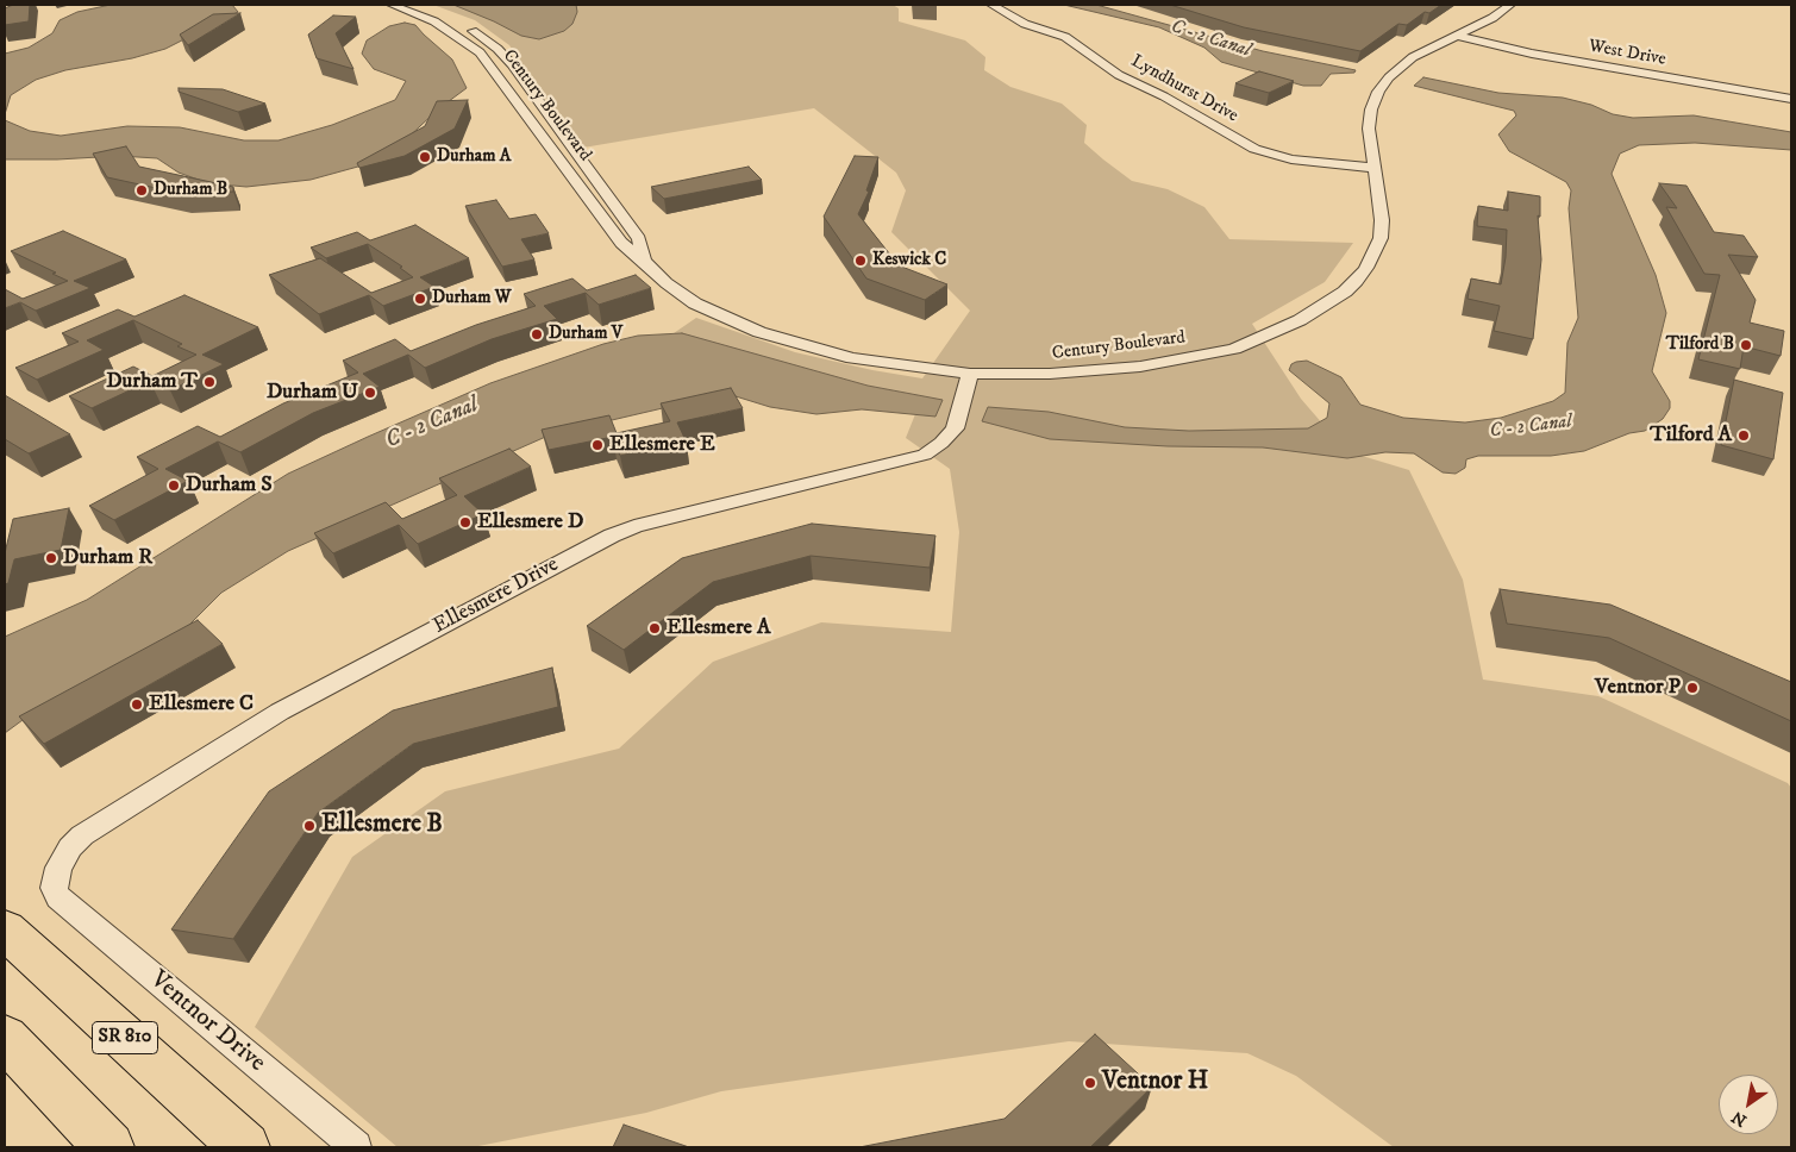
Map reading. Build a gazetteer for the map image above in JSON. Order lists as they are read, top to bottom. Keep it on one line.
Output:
{"streets":{"main road":["SR 810"],"street":["West Drive","Lyndhurst Drive","Century Boulevard","Ellesmere Drive","Ventnor Drive"]},"crossings":[["West Drive","Century Boulevard"],["Lyndhurst Drive","Century Boulevard"],["Century Boulevard","Ellesmere Drive"],["Ellesmere Drive","Ventnor Drive"]],"water":["C - 2 Canal"],"places":["Durham A","Durham B","Keswick C","Durham W","Durham V","Tilford B","Durham T","Durham U","Tilford A","Ellesmere E","Durham S","Ellesmere D","Durham R","Ellesmere A","Ventnor P","Ellesmere C","Ellesmere B","Ventnor H"],"north":"bottom left"}
